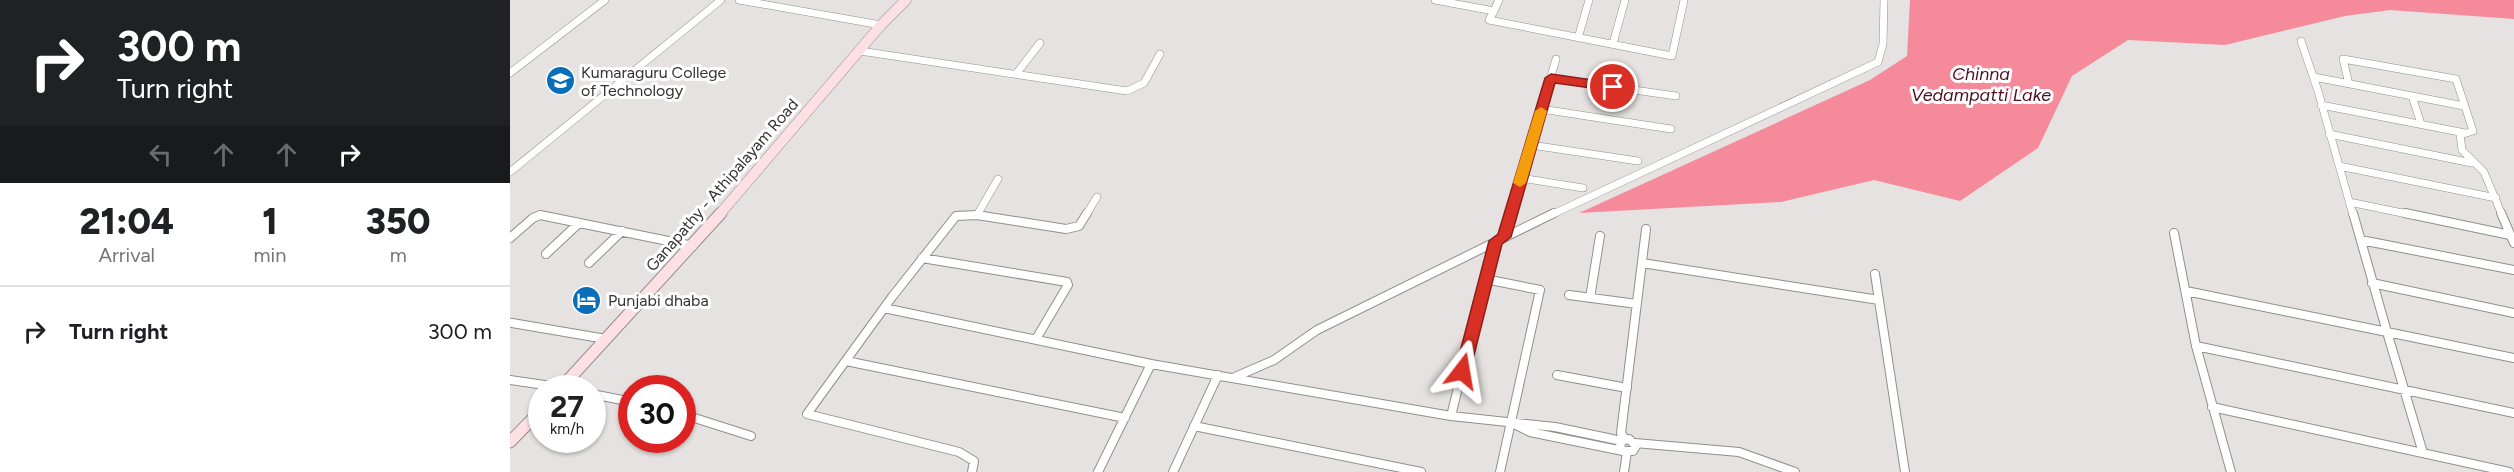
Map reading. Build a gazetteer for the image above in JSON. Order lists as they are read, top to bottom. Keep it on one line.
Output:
{"streets":{"main road":["Ganapathy - Athipalayam Road"]},"water":["Chinna Vedampatti Lake"],"places":{"school or university":["Kumaraguru College of Technology"],"hotel":["Punjabi dhaba"]},"page":{"turn":["300 m","Turn right"],"eta":["21:04","Arrival","1","min","350","m"],"list":[{"name":"Turn right","value":"300 m"}],"speed":"27 km/h","limit":"30"}}
